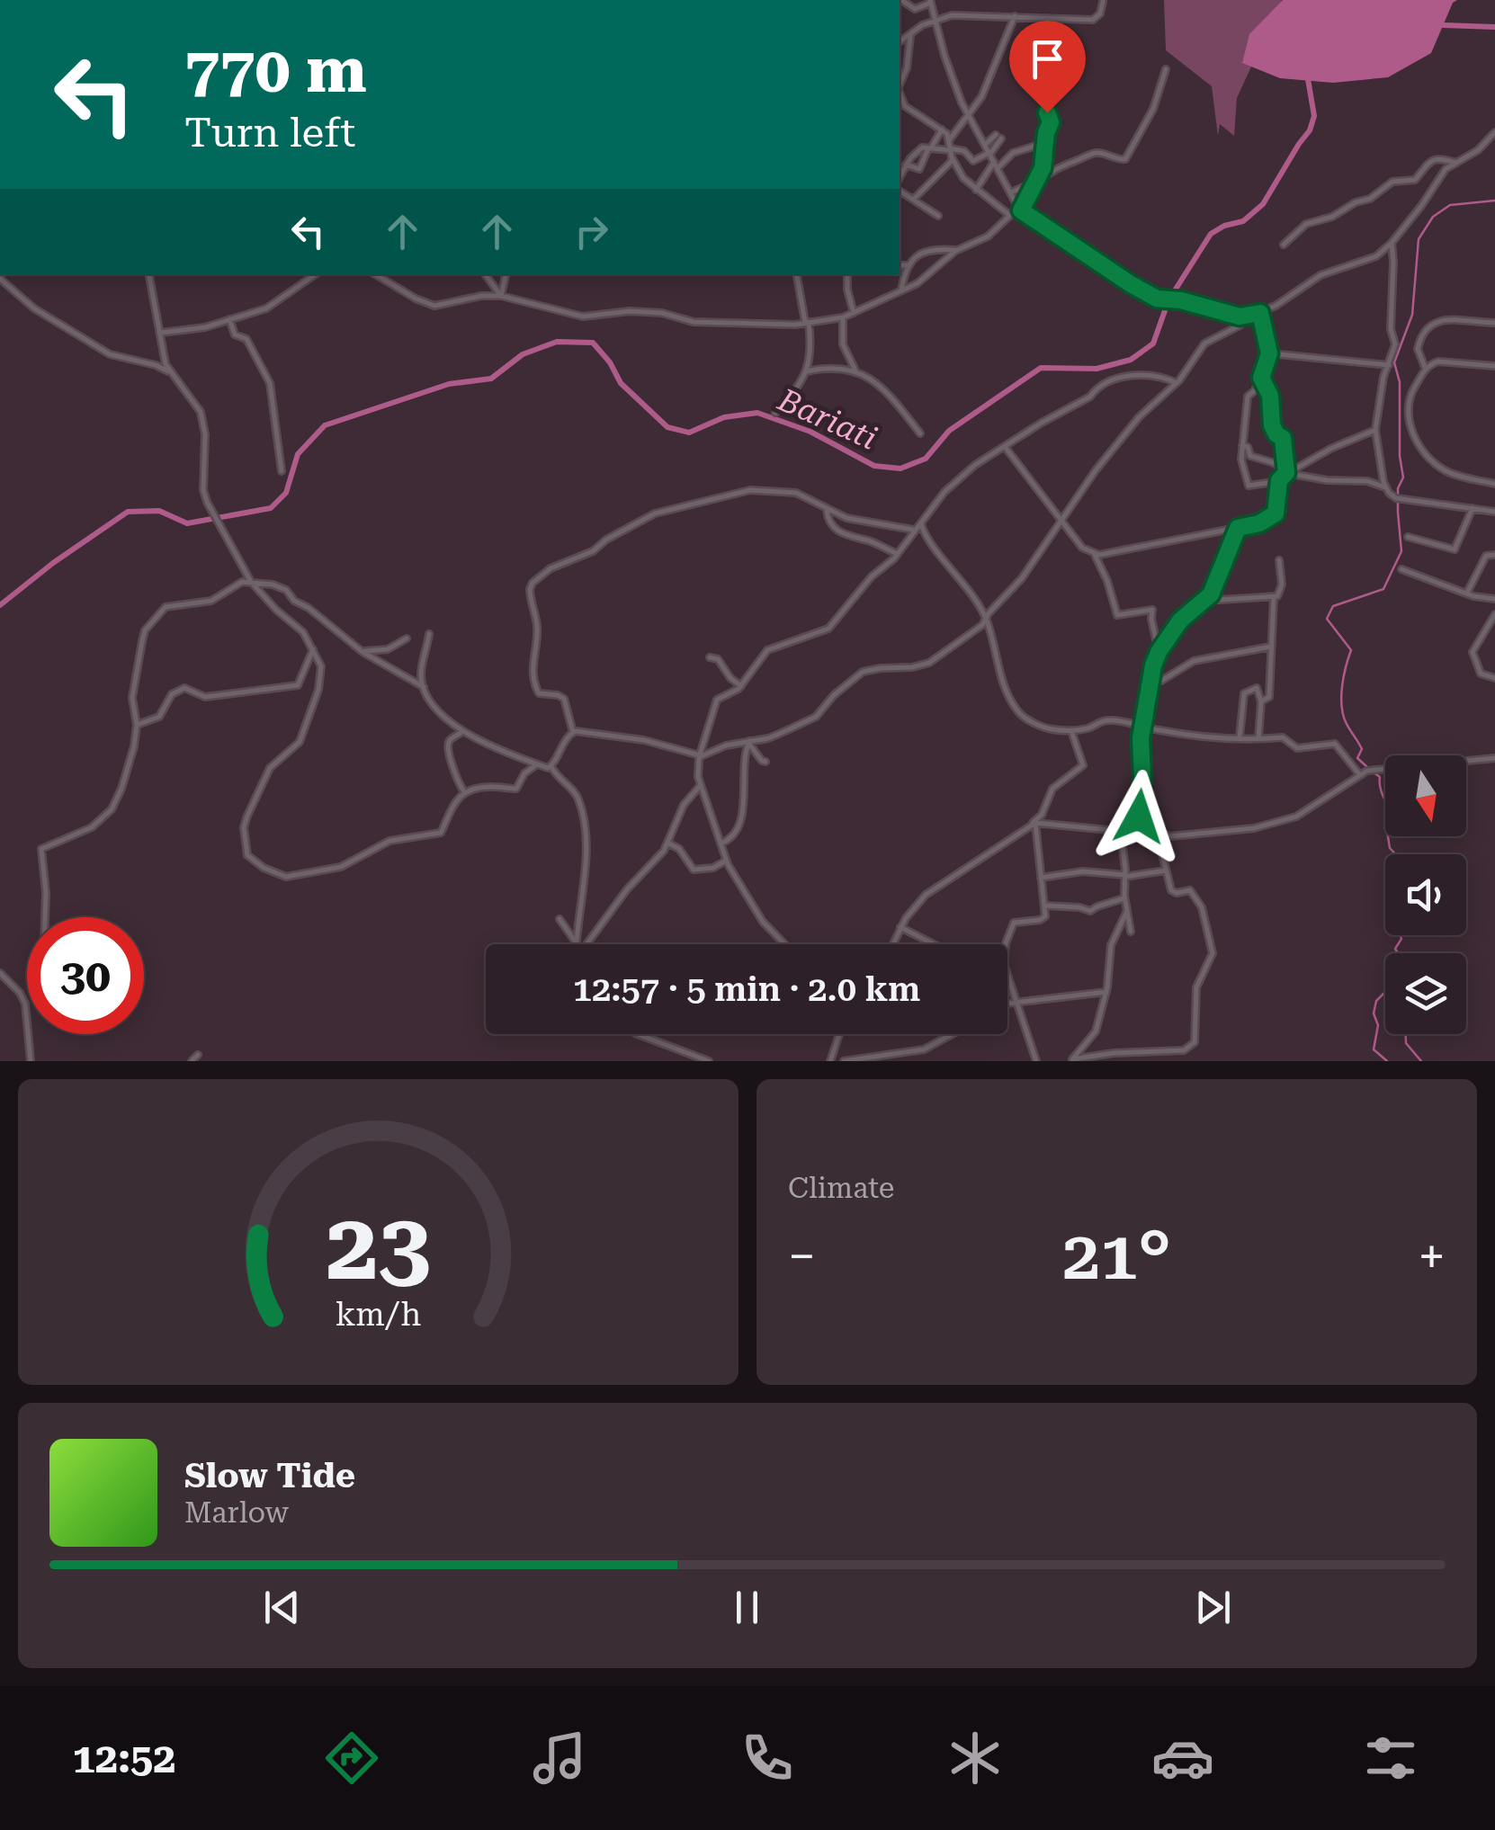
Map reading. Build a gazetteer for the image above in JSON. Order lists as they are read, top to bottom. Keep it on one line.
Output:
{"water":["Bariati"],"north":"bottom","page":{"turn":["770 m","Turn left"],"limit":"30","trip":"12:57 · 5 min · 2.0 km","tile":"Climate","heat":["−","21°","+"],"song":["Slow Tide","Marlow"],"tabs":"12:52","gauge":["23","km/h"]}}
